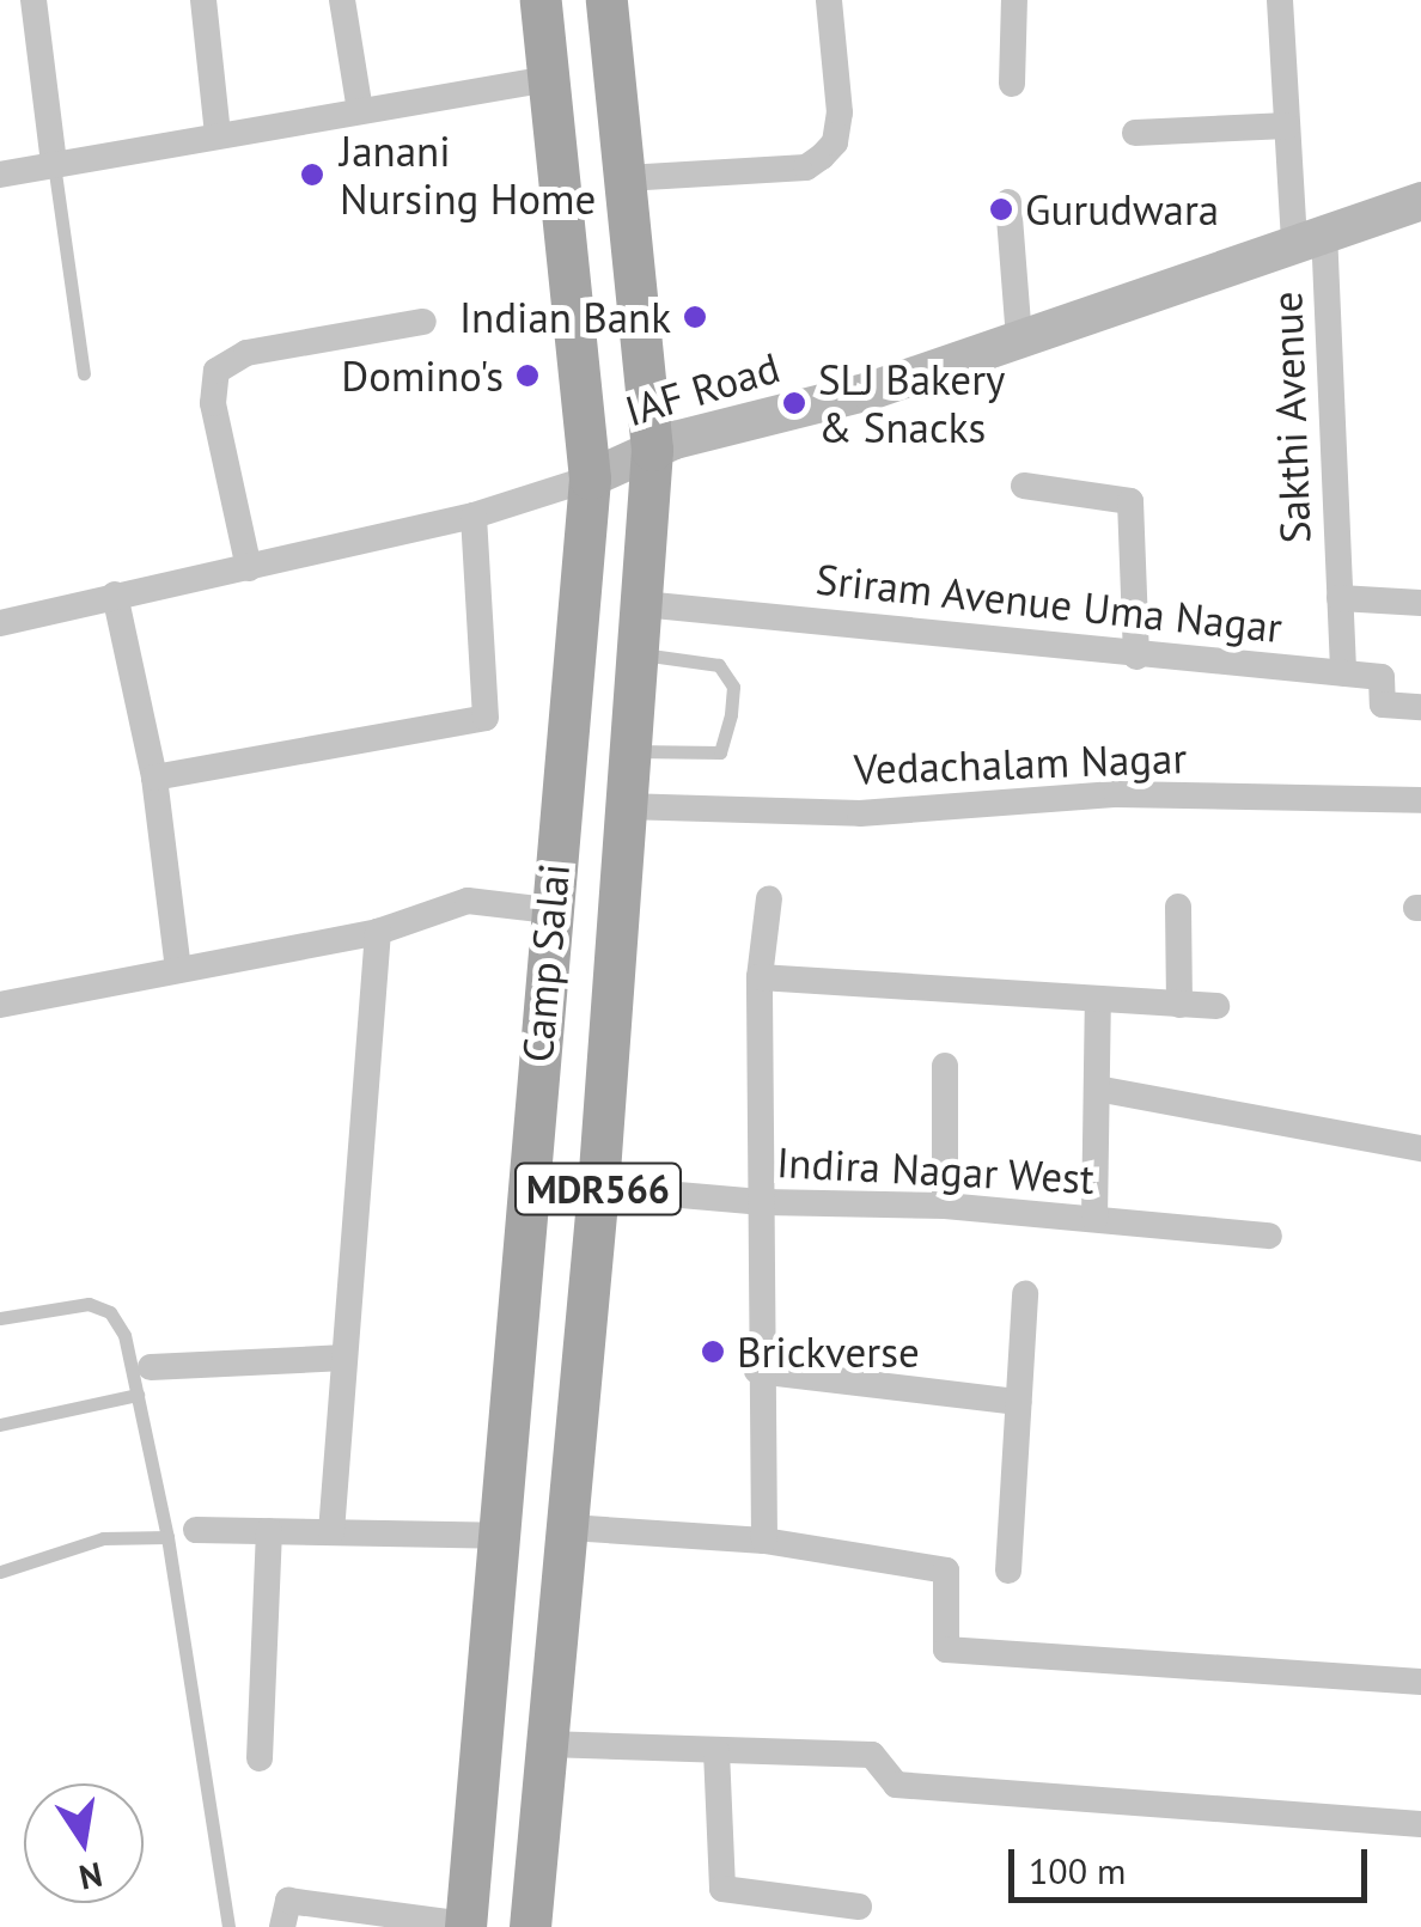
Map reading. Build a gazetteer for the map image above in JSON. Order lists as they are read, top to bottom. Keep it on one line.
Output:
{"streets":{"main road":["Camp Salai","MDR566"],"street":["IAF Road","Sakthi Avenue","Sriram Avenue Uma Nagar","Vedachalam Nagar","Indira Nagar West"]},"crossings":[["IAF Road","Sakthi Avenue"],["IAF Road","Camp Salai"],["Sakthi Avenue","Sriram Avenue Uma Nagar"],["Sriram Avenue Uma Nagar","Camp Salai"],["Vedachalam Nagar","Camp Salai"],["Camp Salai","Indira Nagar West"]],"places":["Janani Nursing Home","Gurudwara","Indian Bank","Domino's","SLJ Bakery & Snacks","Brickverse"],"scale_bar":"100 m","north":"bottom"}
